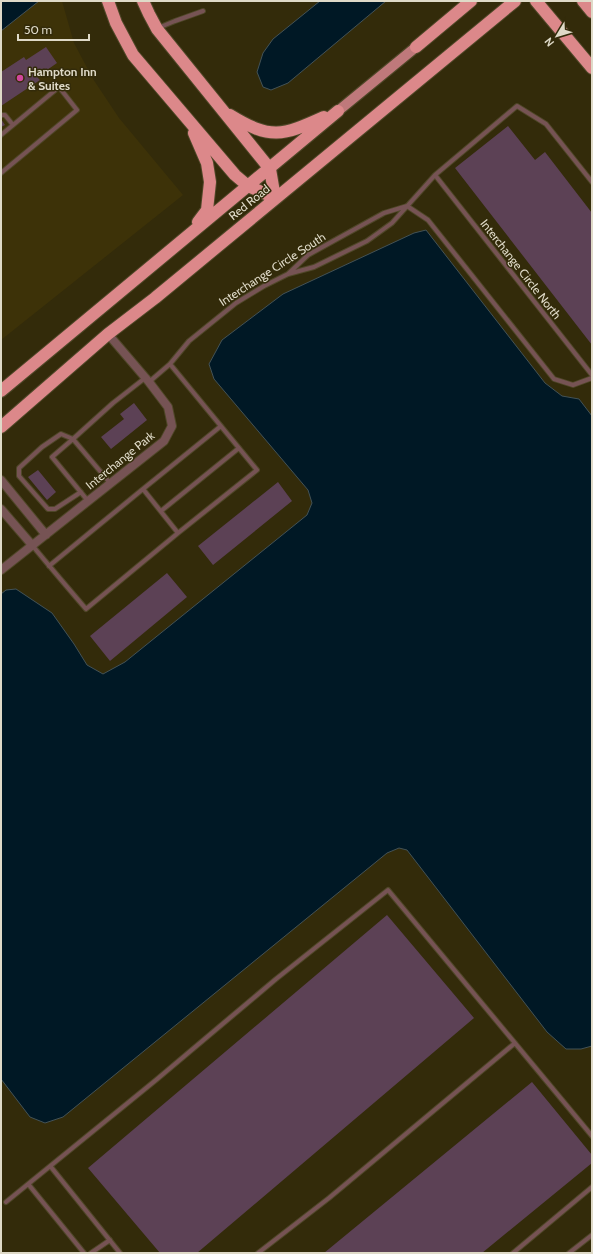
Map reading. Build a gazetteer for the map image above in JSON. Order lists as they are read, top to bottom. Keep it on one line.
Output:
{"streets":{"highway":["Red Road"],"street":["Interchange Park"],"lane":["Interchange Circle South","Interchange Circle North"]},"crossings":[["Red Road","Interchange Park"],["Interchange Circle South","Interchange Park"]],"places":["Hampton Inn & Suites"],"scale_bar":"50 m","north":"bottom left"}
